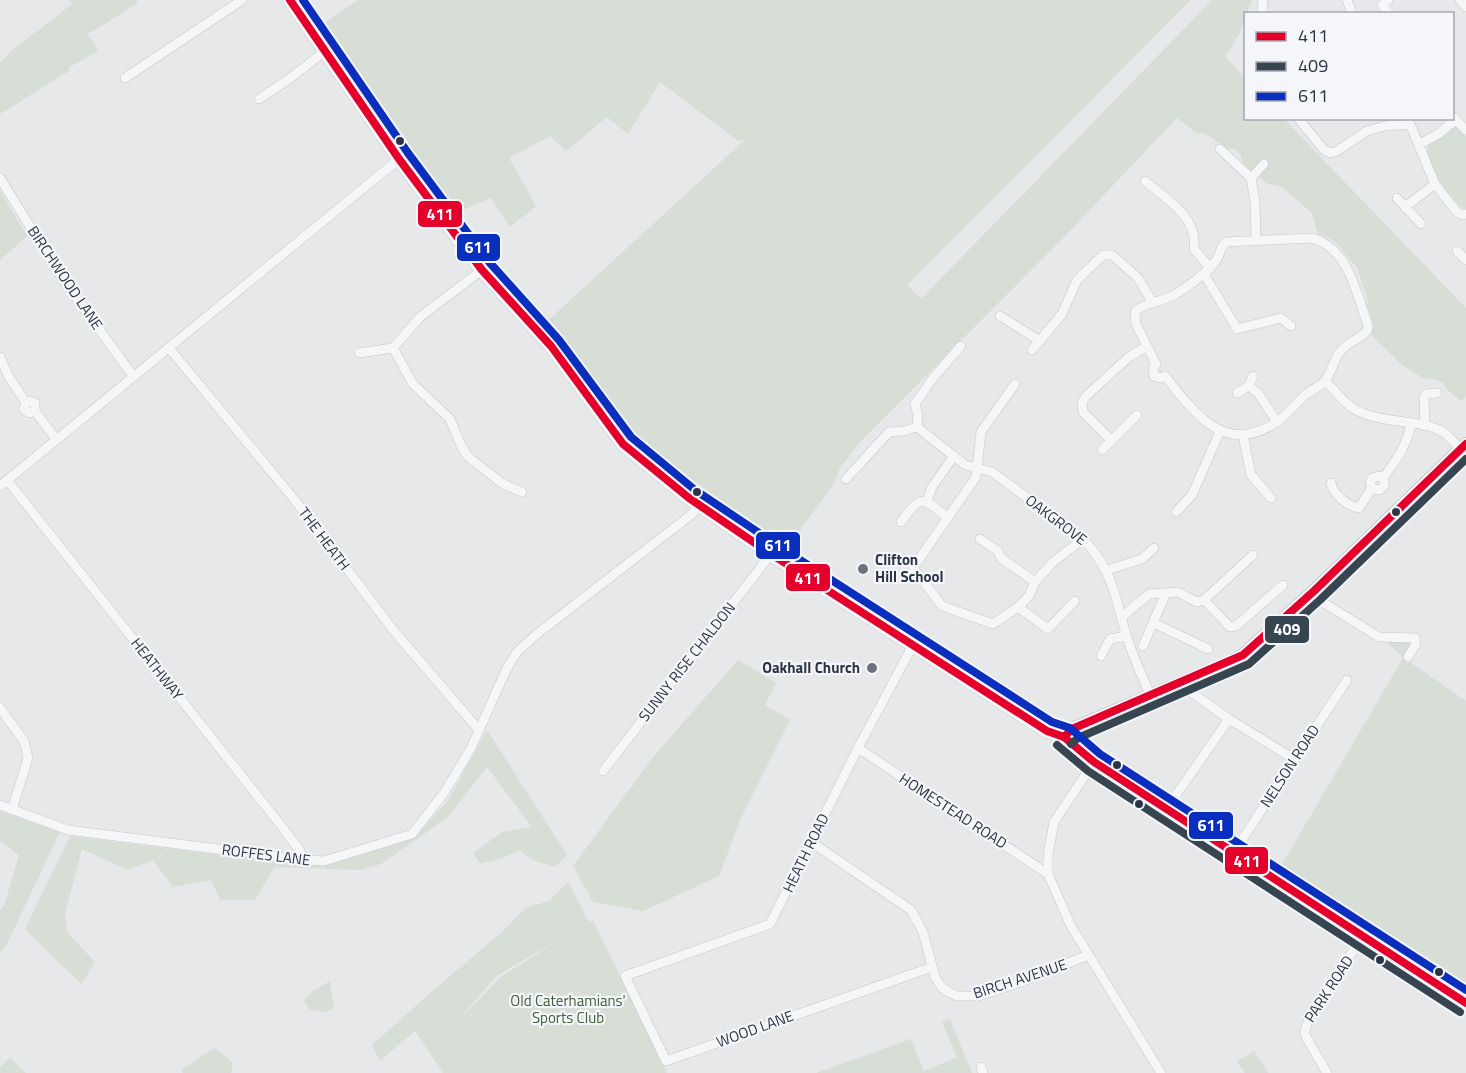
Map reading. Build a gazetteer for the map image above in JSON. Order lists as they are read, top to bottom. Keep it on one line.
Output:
{"streets":{"street":["BIRCHWOOD LANE","OAKGROVE","THE HEATH","SUNNY RISE CHALDON","HEATHWAY","NELSON ROAD","HOMESTEAD ROAD","HEATH ROAD","ROFFES LANE","BIRCH AVENUE","PARK ROAD","WOOD LANE"]},"crossings":[["THE HEATH","ROFFES LANE"],["HEATHWAY","ROFFES LANE"],["HOMESTEAD ROAD","HEATH ROAD"],["HEATH ROAD","BIRCH AVENUE"],["HEATH ROAD","WOOD LANE"],["BIRCH AVENUE","WOOD LANE"]],"parks":["Old Caterhamians' Sports Club"],"places":["Clifton Hill School","Oakhall Church"],"lines":["transit line 411","transit line 611","transit line 409"],"legend":["411","409","611"]}
